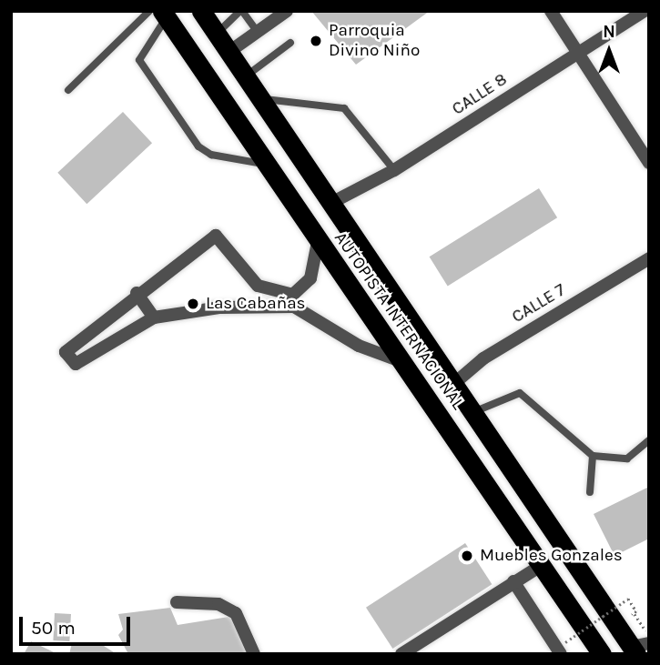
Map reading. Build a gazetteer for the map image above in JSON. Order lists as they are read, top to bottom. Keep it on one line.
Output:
{"streets":{"highway":["AUTOPISTA INTERNACIONAL"],"street":["CALLE 8","CALLE 7"]},"crossings":[["CALLE 8","AUTOPISTA INTERNACIONAL"],["CALLE 7","AUTOPISTA INTERNACIONAL"]],"places":["Parroquia Divino Niño","Las Cabañas","Muebles Gonzales"],"scale_bar":"50 m","north":"top"}
